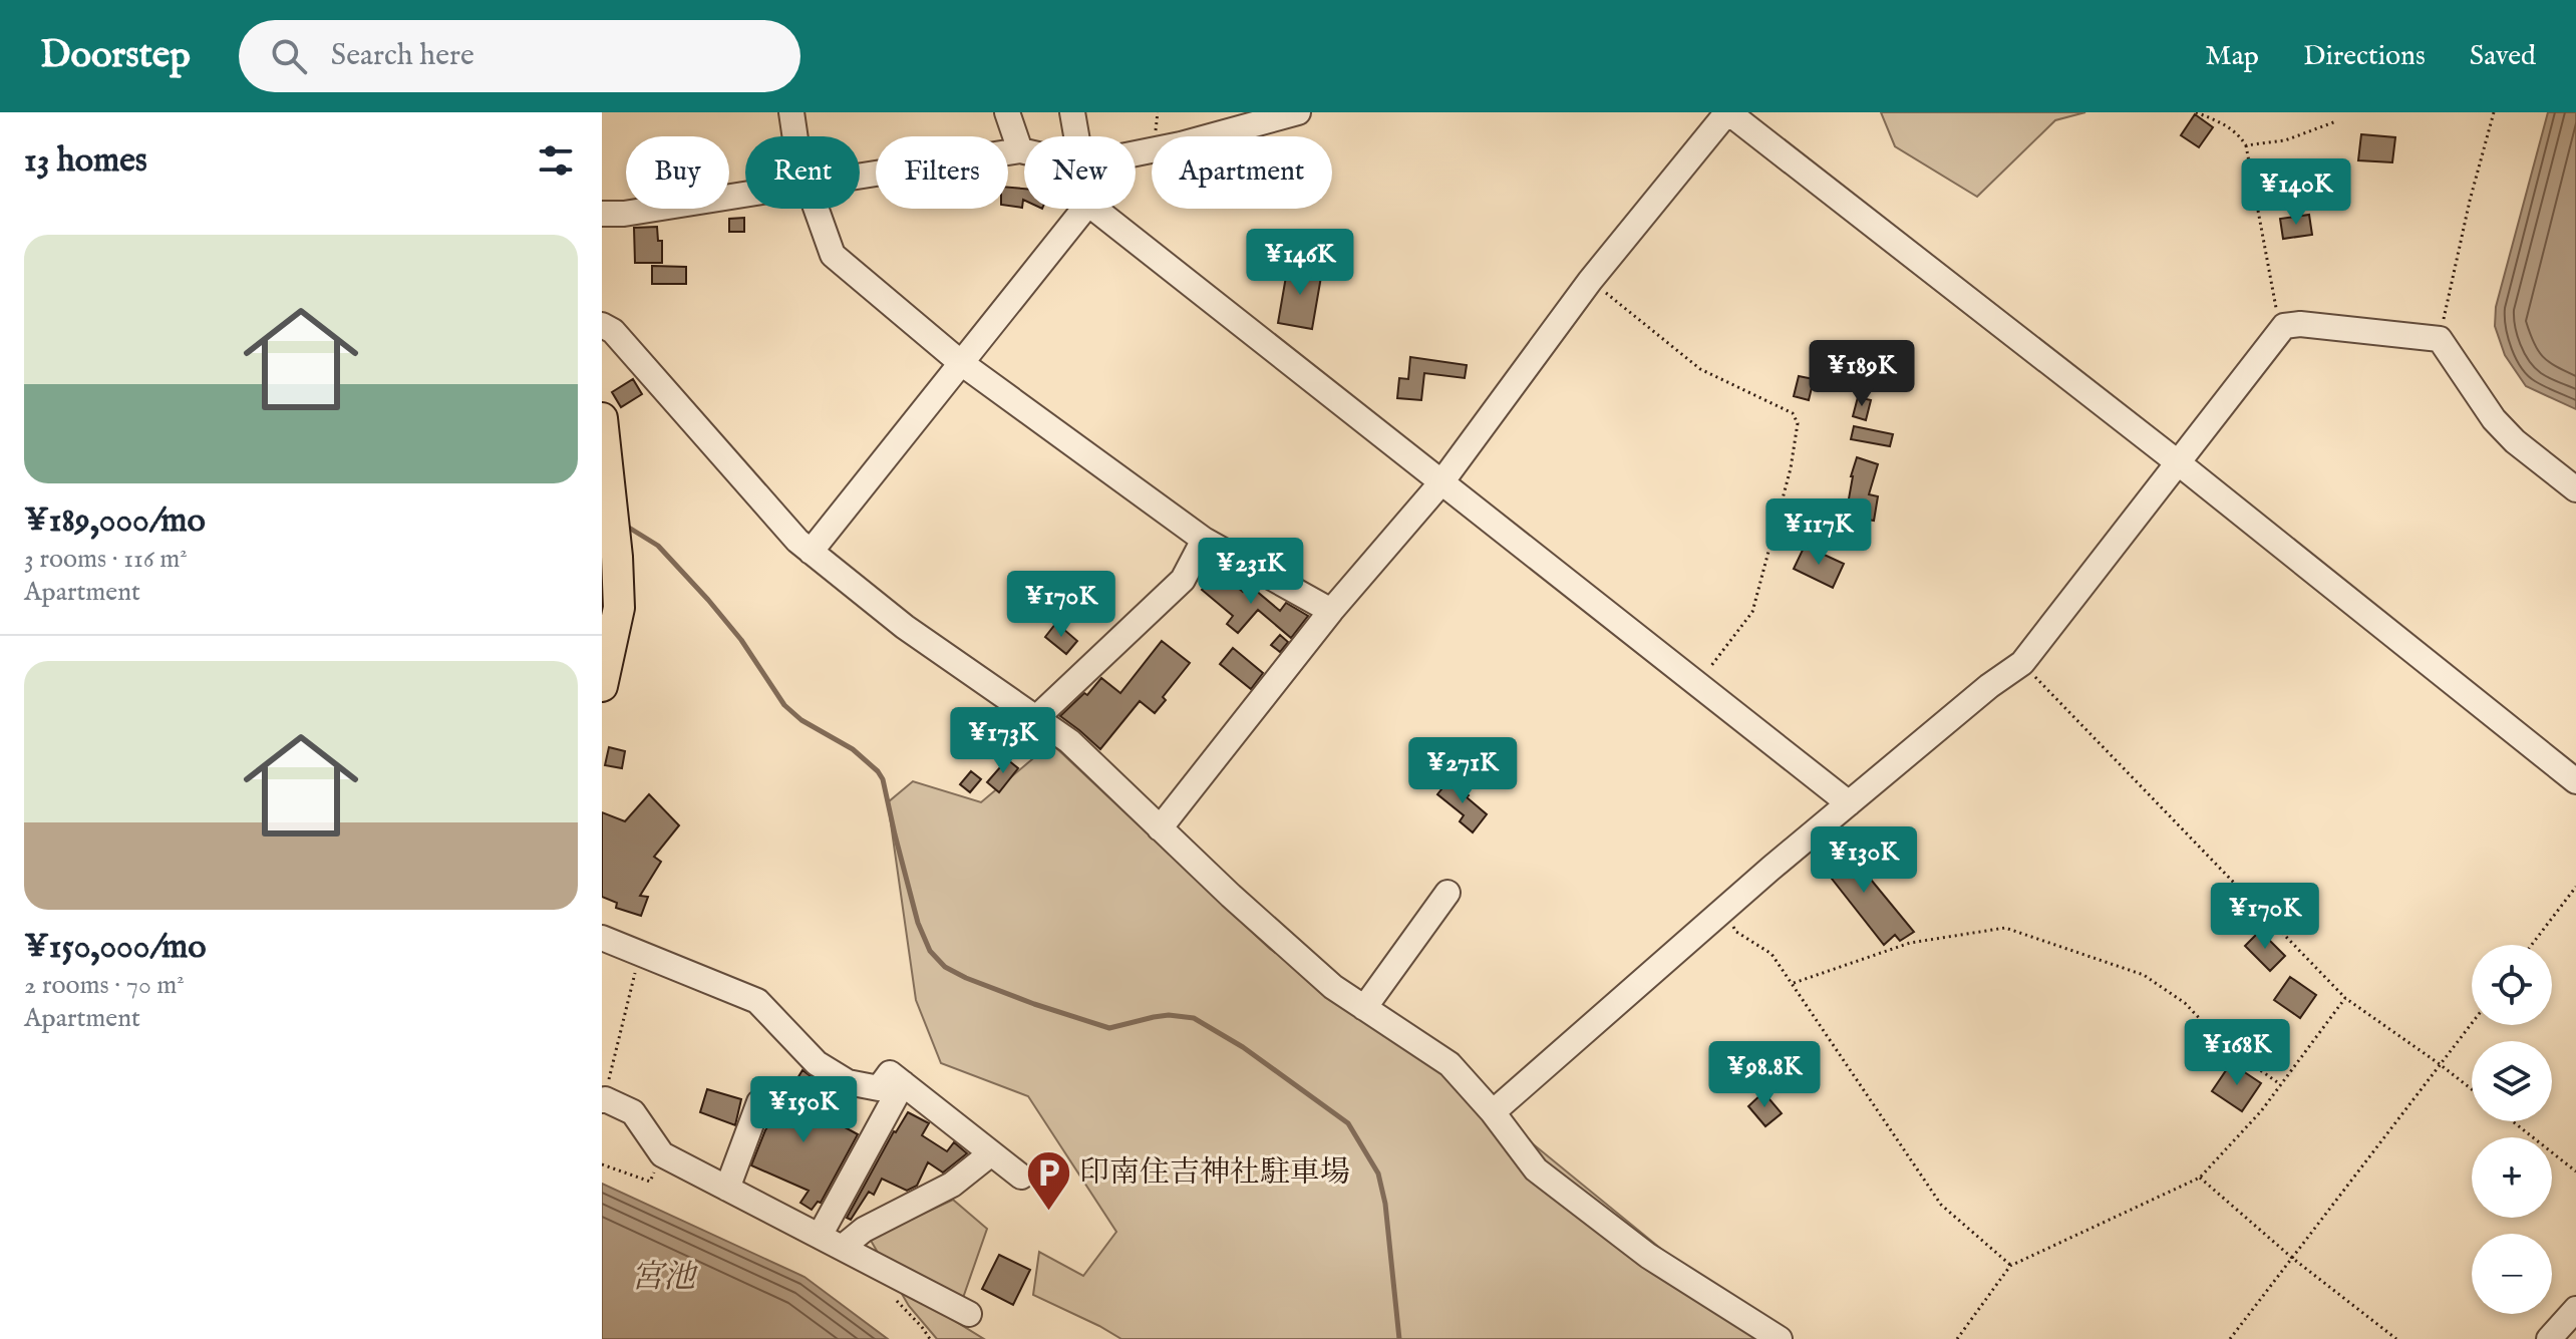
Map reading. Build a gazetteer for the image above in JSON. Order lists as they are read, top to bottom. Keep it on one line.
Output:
{"water":["宮池"],"places":{"parking":["印南住吉神社駐車場"]},"page":{"header":"Doorstep","search":"Search here","nav":["Map","Directions","Saved"],"heading":"13 homes","chip":["Buy","Rent","Filters","New","Apartment"],"price":["¥140K","¥146K","¥189K","¥117K","¥231K","¥170K","¥173K","¥271K","¥130K","¥170K","¥168K","¥98.8K","¥150K"],"list":[{"name":"¥189,000/mo","note":"3 rooms · 116 m² · Apartment"},{"name":"¥150,000/mo","note":"2 rooms · 70 m² · Apartment"}],"map_buttons":["+","−"]}}
